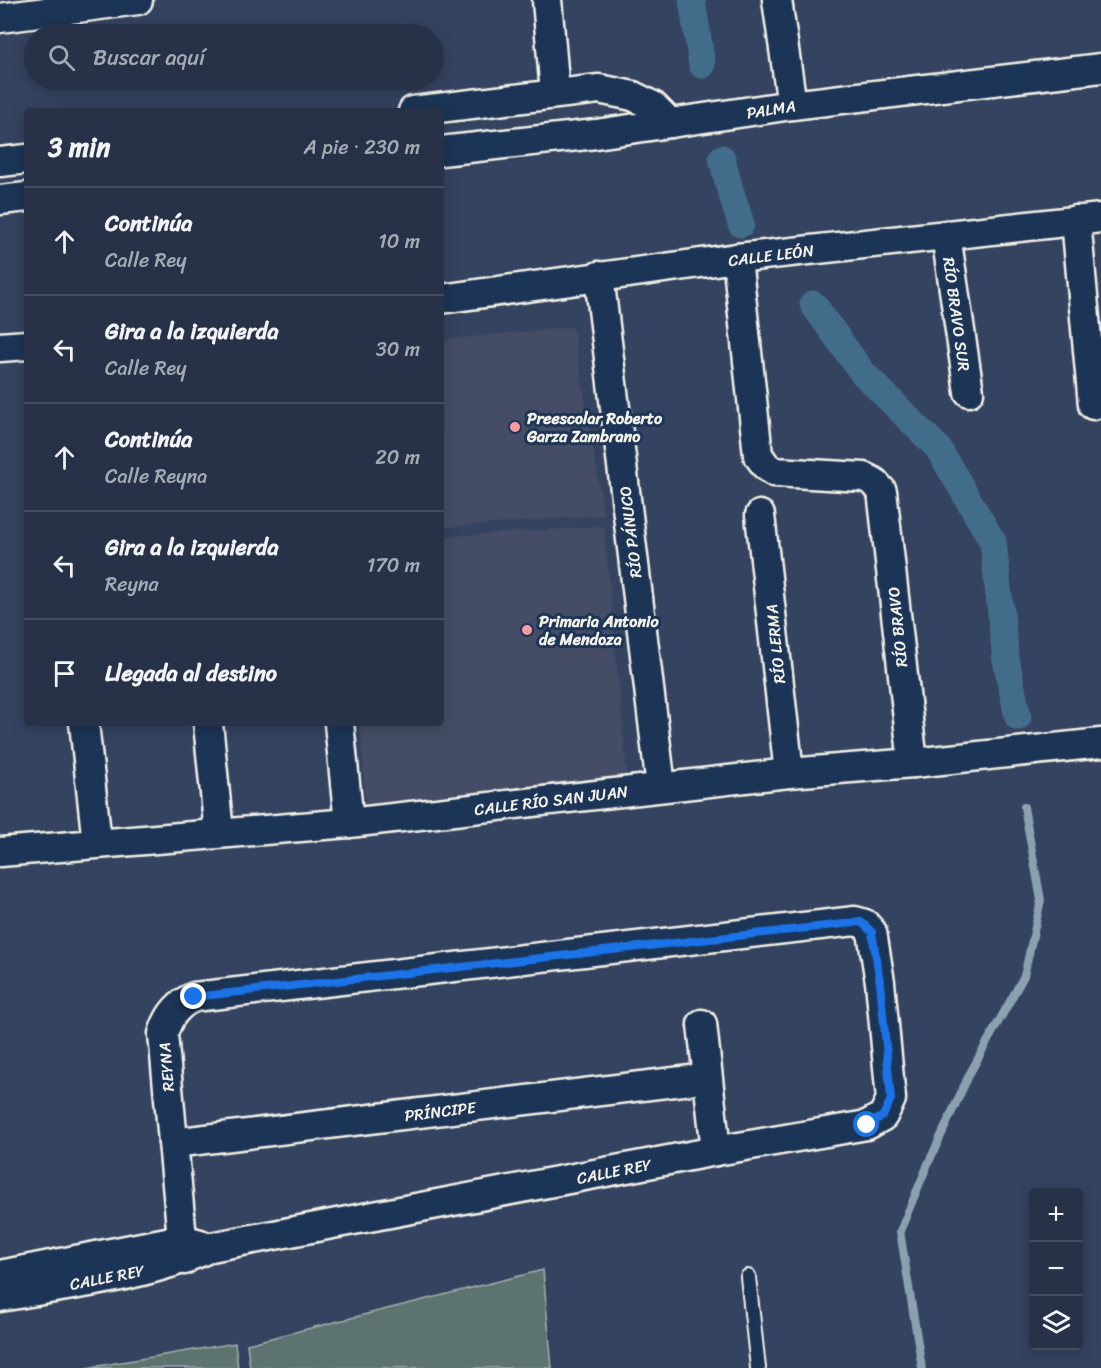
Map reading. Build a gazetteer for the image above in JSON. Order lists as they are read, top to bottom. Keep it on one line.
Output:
{"streets":{"street":["PALMA","CALLE LEÓN","RÍO BRAVO SUR","RÍO PÁNUCO","RÍO BRAVO","RÍO LERMA","CALLE RÍO SAN JUAN","REYNA","PRÍNCIPE","CALLE REY"]},"crossings":[["CALLE LEÓN","RÍO BRAVO SUR"],["CALLE LEÓN","RÍO PÁNUCO"],["CALLE LEÓN","RÍO BRAVO"],["RÍO PÁNUCO","CALLE RÍO SAN JUAN"],["RÍO BRAVO","CALLE RÍO SAN JUAN"],["RÍO LERMA","CALLE RÍO SAN JUAN"],["REYNA","PRÍNCIPE"],["REYNA","CALLE REY"]],"places":["Preescolar Roberto Garza Zambrano","Primaria Antonio de Mendoza"],"page":{"search":"Buscar aquí","heading":["3 min","A pie · 230 m"],"list":[["Continúa","Calle Rey","10 m"],["Gira a la izquierda","Calle Rey","30 m"],["Continúa","Calle Reyna","20 m"],["Gira a la izquierda","Reyna","170 m"],"Llegada al destino"],"map_buttons":["+","−"]}}
